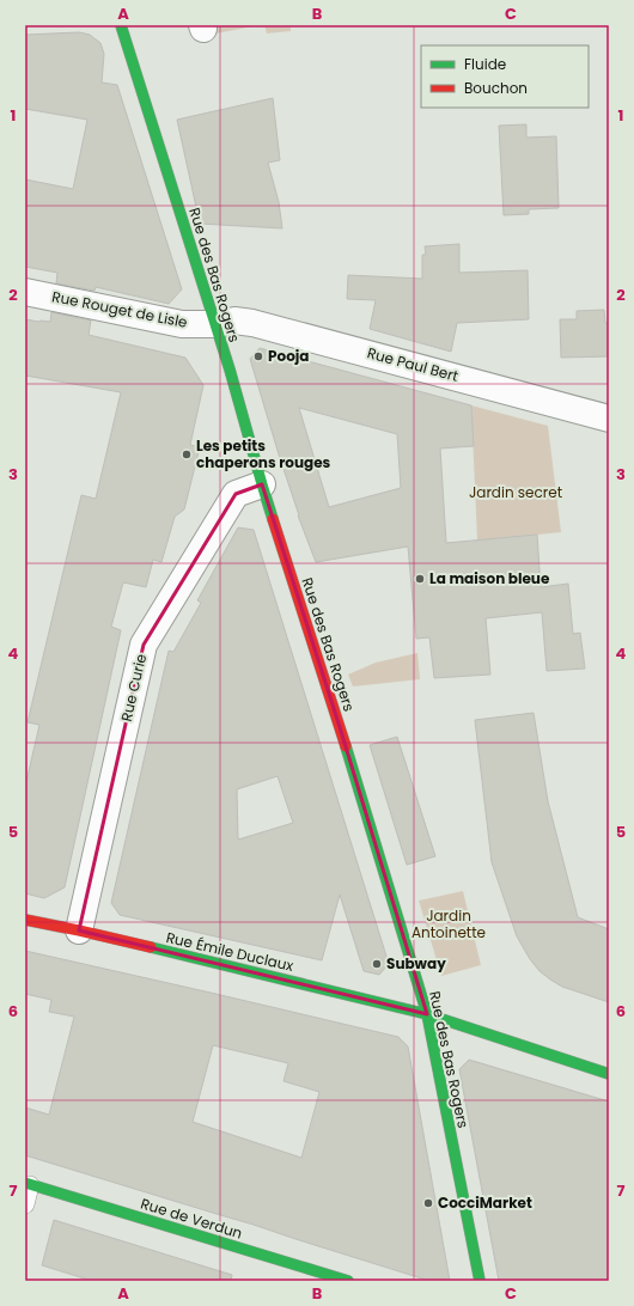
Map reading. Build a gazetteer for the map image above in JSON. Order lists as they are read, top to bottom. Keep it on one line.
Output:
{"streets":{"street":["Rue des Bas Rogers","Rue Rouget de Lisle","Rue Paul Bert","Rue Curie","Rue Émile Duclaux","Rue de Verdun"]},"crossings":[["Rue des Bas Rogers","Rue Rouget de Lisle"],["Rue des Bas Rogers","Rue Paul Bert"],["Rue des Bas Rogers","Rue Curie"],["Rue des Bas Rogers","Rue Émile Duclaux"],["Rue Rouget de Lisle","Rue Paul Bert"],["Rue Curie","Rue Émile Duclaux"]],"parks":["Jardin secret","Jardin Antoinette"],"places":["Pooja","Les petits chaperons rouges","La maison bleue","Subway","CocciMarket"],"legend":["Fluide","Bouchon"],"grid":{"columns":["A","B","C"],"rows":["1","2","3","4","5","6","7"]}}
